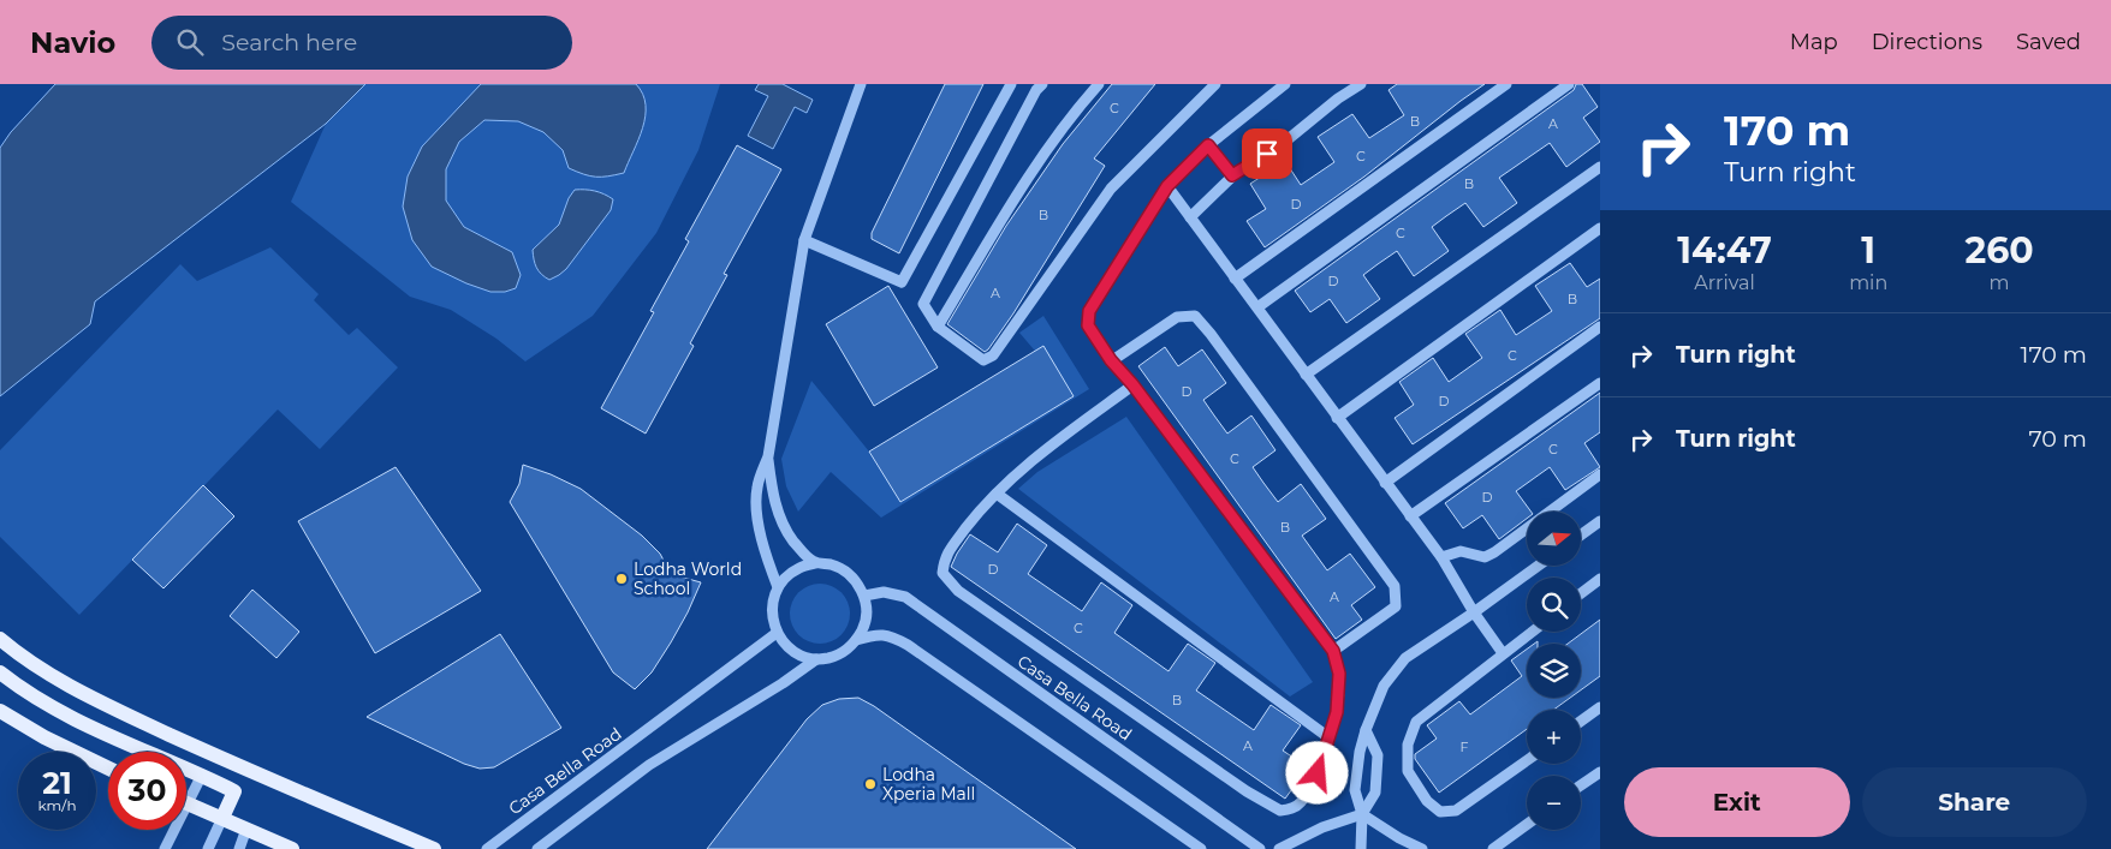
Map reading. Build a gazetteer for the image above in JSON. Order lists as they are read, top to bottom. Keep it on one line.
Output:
{"streets":{"street":["Casa Bella Road"]},"places":["Lodha World School","Lodha Xperia Mall"],"house_numbers":["C","B","A","C","B","D","B","C","D","A","B","C","D","D","C","C","D","B","D","A","C","B","A","F"],"north":"right","page":{"header":"Navio","search":"Search here","nav":["Map","Directions","Saved"],"turn":["170 m","Turn right"],"eta":["14:47","Arrival","1","min","260","m"],"list":[{"name":"Turn right","value":"170 m"},{"name":"Turn right","value":"70 m"}],"map_buttons":["+","−"],"speed":"21 km/h","limit":"30","buttons":["Exit","Share"]}}
